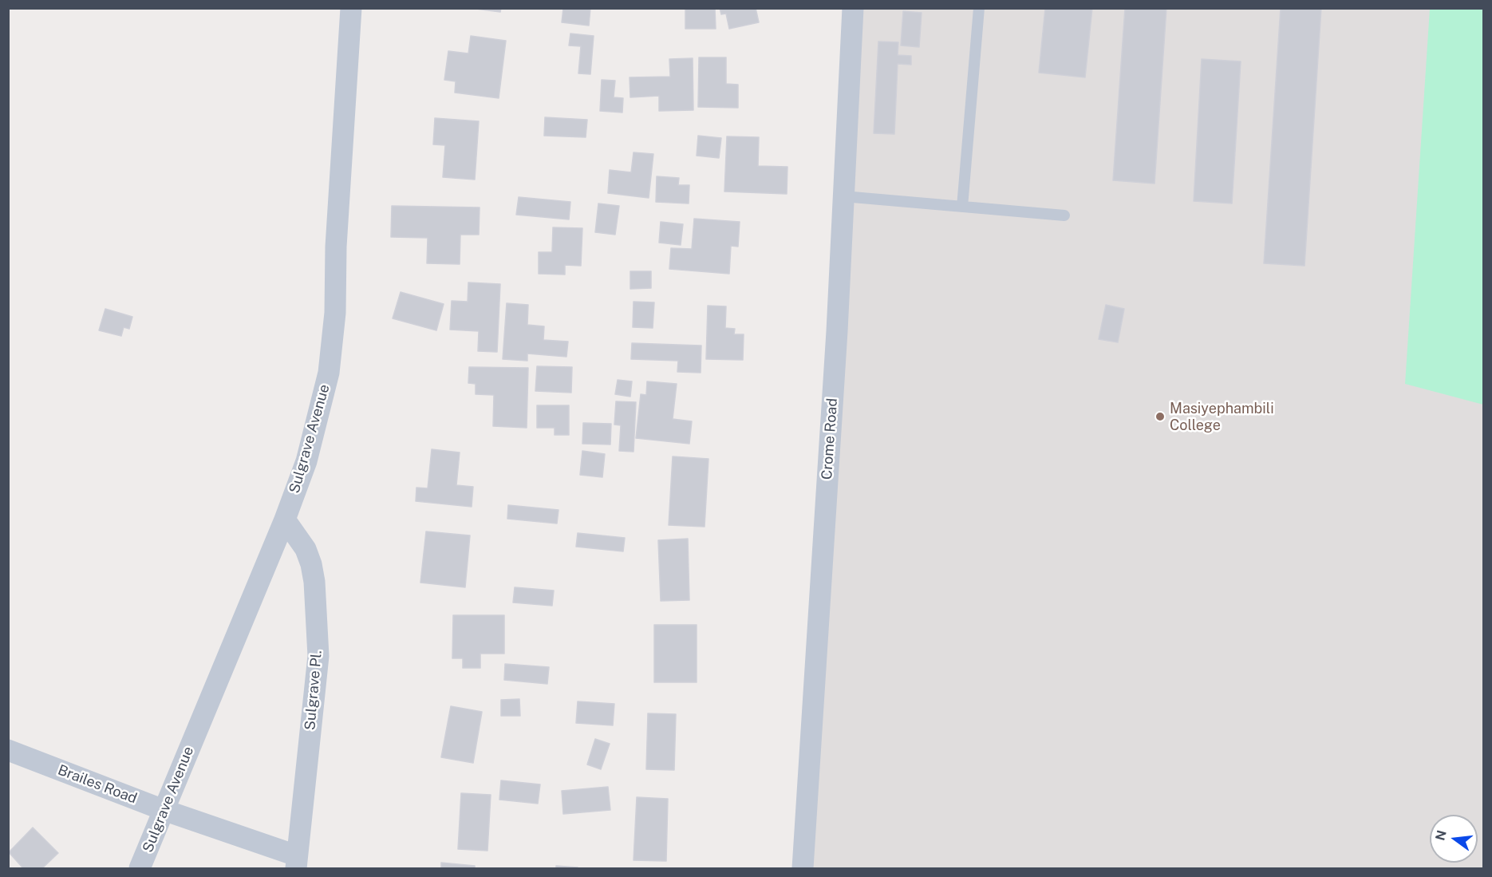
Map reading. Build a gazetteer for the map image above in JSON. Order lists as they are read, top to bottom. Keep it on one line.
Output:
{"streets":{"street":["Sulgrave Avenue","Crome Road","Sulgrave Pl.","Brailes Road"]},"crossings":[["Sulgrave Avenue","Sulgrave Pl."],["Sulgrave Avenue","Brailes Road"],["Sulgrave Pl.","Brailes Road"]],"places":["Masiyephambili College"],"north":"left"}
